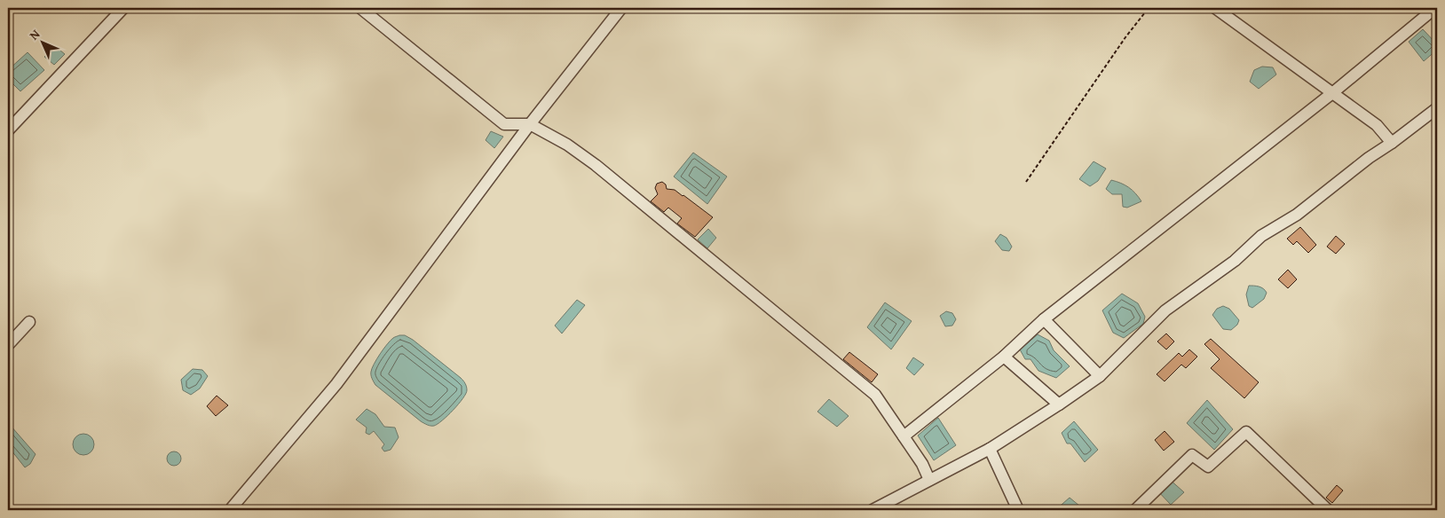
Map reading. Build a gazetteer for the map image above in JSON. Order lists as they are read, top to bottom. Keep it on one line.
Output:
{"north":"top left"}
